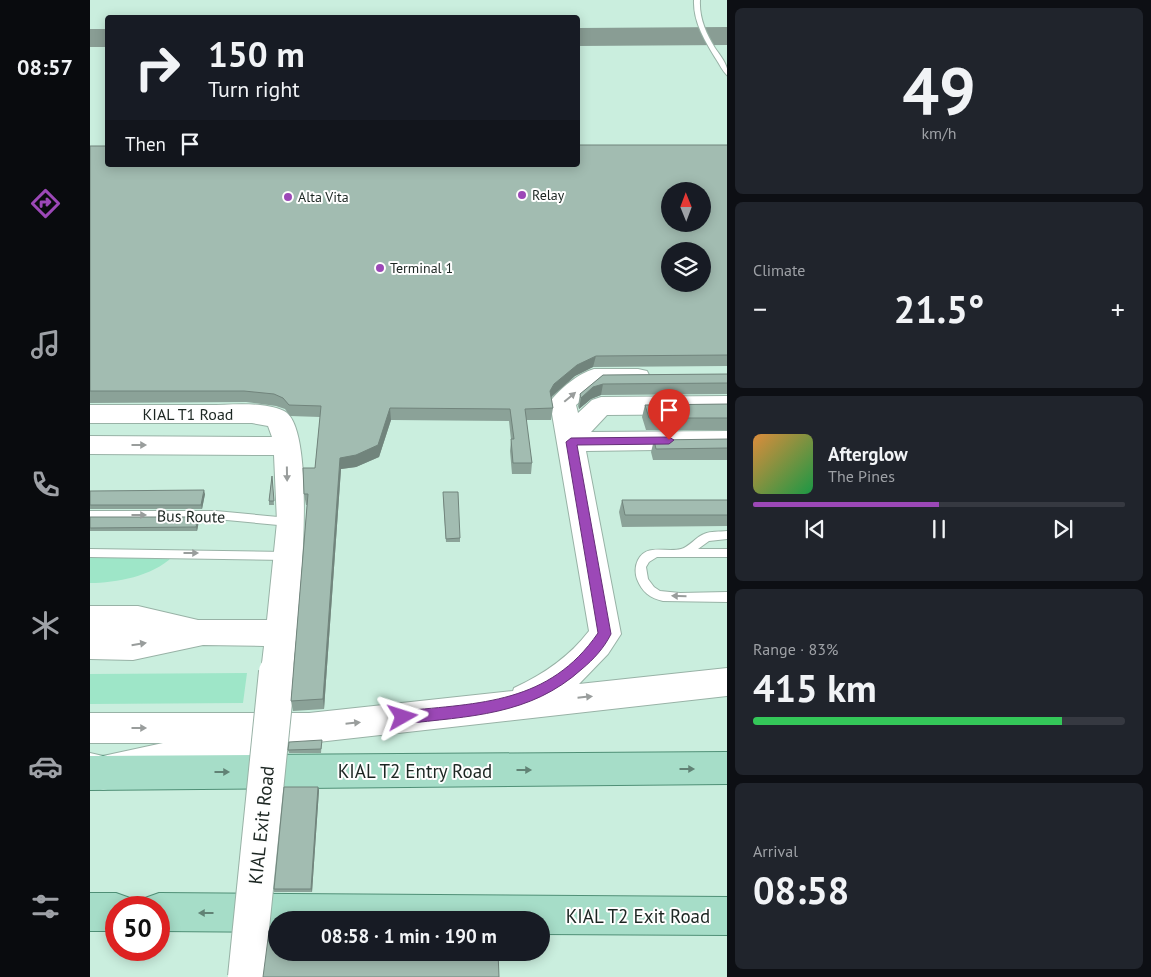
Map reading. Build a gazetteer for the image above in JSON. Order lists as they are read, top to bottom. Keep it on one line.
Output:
{"streets":{"main road":["KIAL T1 Road","KIAL T2 Entry Road","KIAL Exit Road","KIAL T2 Exit Road"],"lane":["Bus Route"]},"crossings":[["KIAL T1 Road","KIAL Exit Road"],["Bus Route","KIAL Exit Road"]],"places":["Relay","Alta Vita","Terminal 1"],"north":"top","page":{"tabs":"08:57","tile":[["49","km/h"],"Climate",["Range · 83%","415 km"],["Arrival","08:58"]],"turn":["150 m","Turn right"],"then":"Then","heat":["−","21.5°","+"],"song":["Afterglow","The Pines"],"limit":"50","trip":"08:58 · 1 min · 190 m"}}
